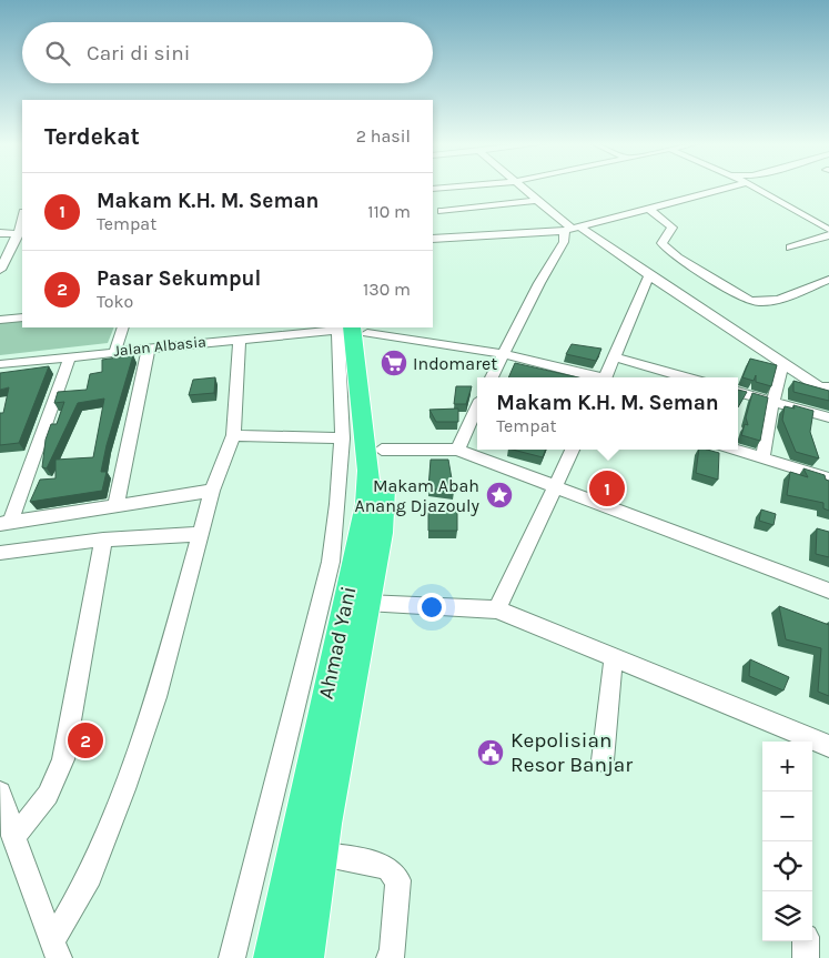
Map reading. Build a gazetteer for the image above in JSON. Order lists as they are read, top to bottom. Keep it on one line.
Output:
{"streets":{"highway":["Ahmad Yani"],"street":["Jalan Albasia"]},"crossings":[["Jalan Albasia","Ahmad Yani"]],"places":{"supermarket":["Indomaret"],"place":["Makam Abah Anang Djazouly"],"public building":["Kepolisian Resor Banjar"]},"page":{"search":"Cari di sini","heading":["Terdekat","2 hasil"],"list":[{"mark":"1","name":"Makam K.H. M. Seman","note":"Tempat","value":"110 m"},{"mark":"2","name":"Pasar Sekumpul","note":"Toko","value":"130 m"}],"popup":["Makam K.H. M. Seman","Tempat"],"pins":["1","2"],"map_buttons":["+","−"]}}
